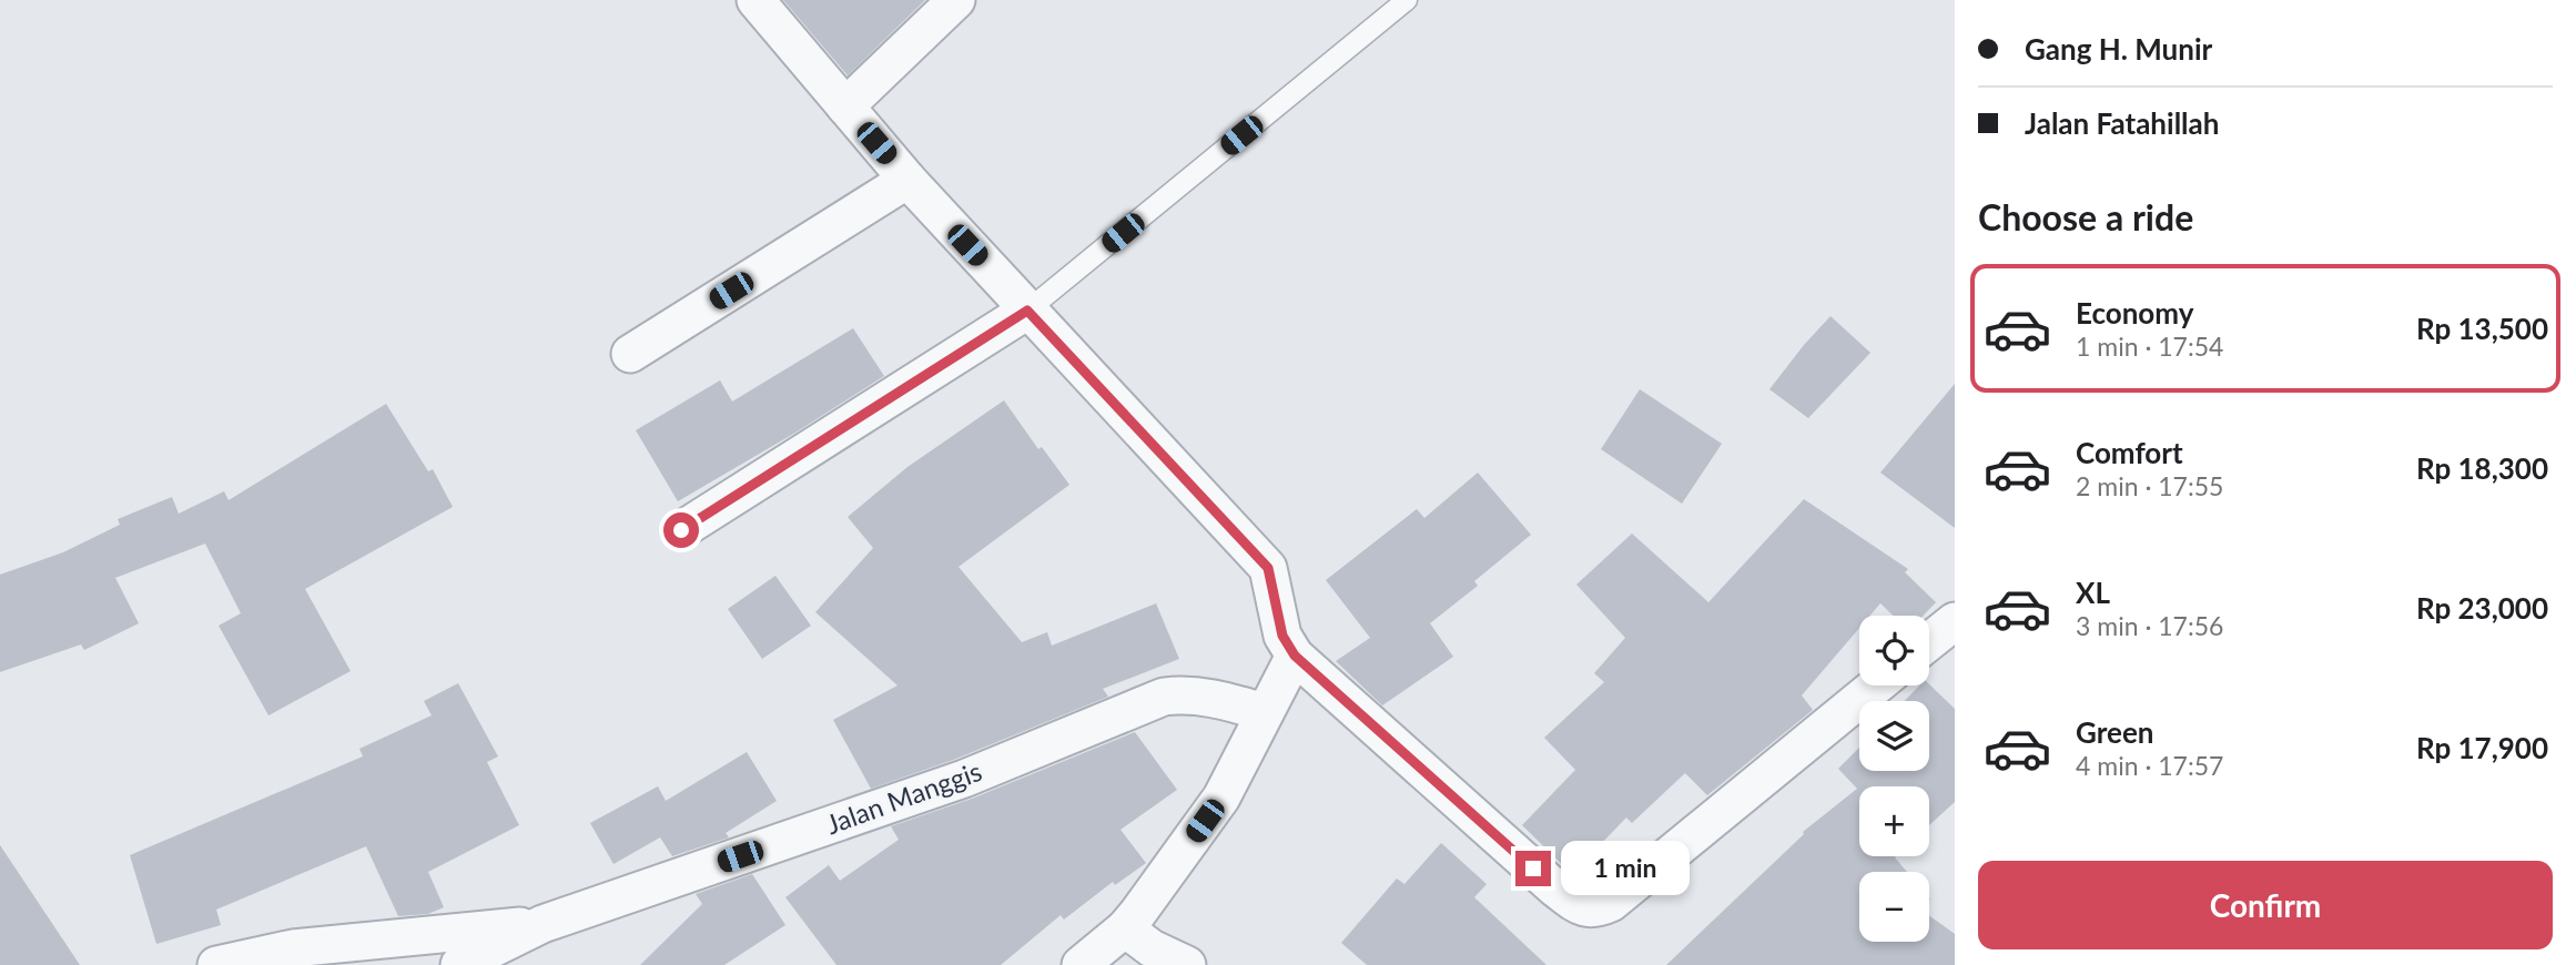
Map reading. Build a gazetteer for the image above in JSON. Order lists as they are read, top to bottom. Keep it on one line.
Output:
{"streets":{"street":["Jalan Manggis"]},"page":{"banner":["Gang H. Munir","Jalan Fatahillah"],"heading":"Choose a ride","list":[{"name":"Economy","note":"1 min · 17:54","value":"Rp 13,500"},{"name":"Comfort","note":"2 min · 17:55","value":"Rp 18,300"},{"name":"XL","note":"3 min · 17:56","value":"Rp 23,000"},{"name":"Green","note":"4 min · 17:57","value":"Rp 17,900"}],"map_buttons":["+","−"],"bubble":"1 min","buttons":"Confirm"}}
